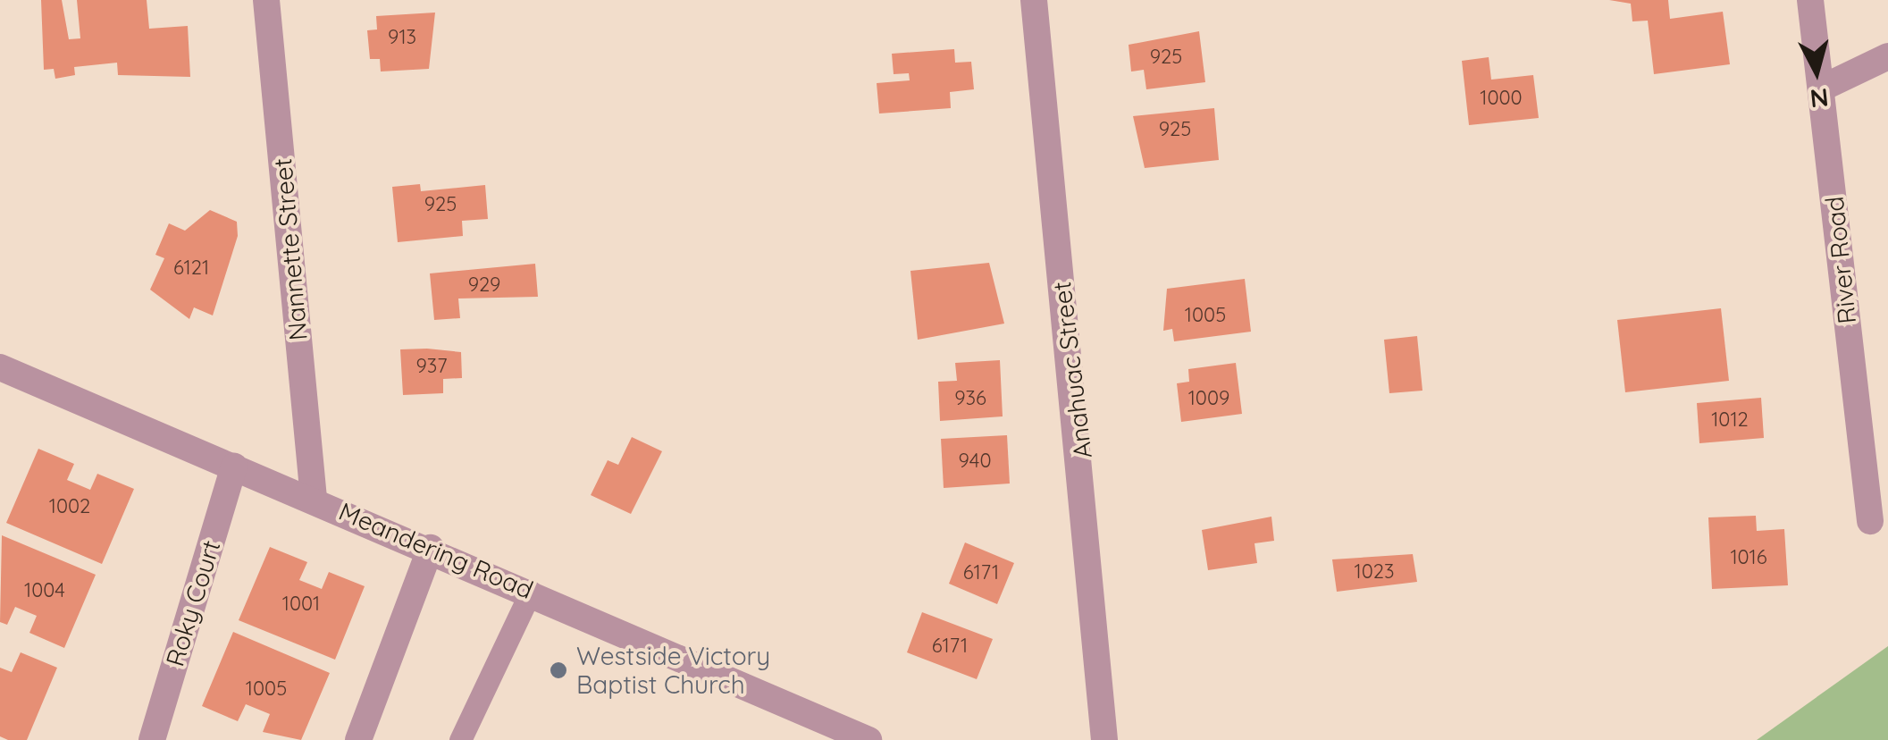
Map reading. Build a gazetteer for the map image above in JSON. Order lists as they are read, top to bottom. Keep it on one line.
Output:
{"streets":{"street":["Nannette Street","River Road","Anahuac Street","Meandering Road","Roky Court"]},"crossings":[["Nannette Street","Meandering Road"],["Meandering Road","Roky Court"]],"places":["Westside Victory Baptist Church"],"house_numbers":["913","925","1000","925","925","6121","929","1005","937","936","1009","1012","940","1002","1016","1023","6171","1004","1001","6171","1005"],"north":"bottom"}
